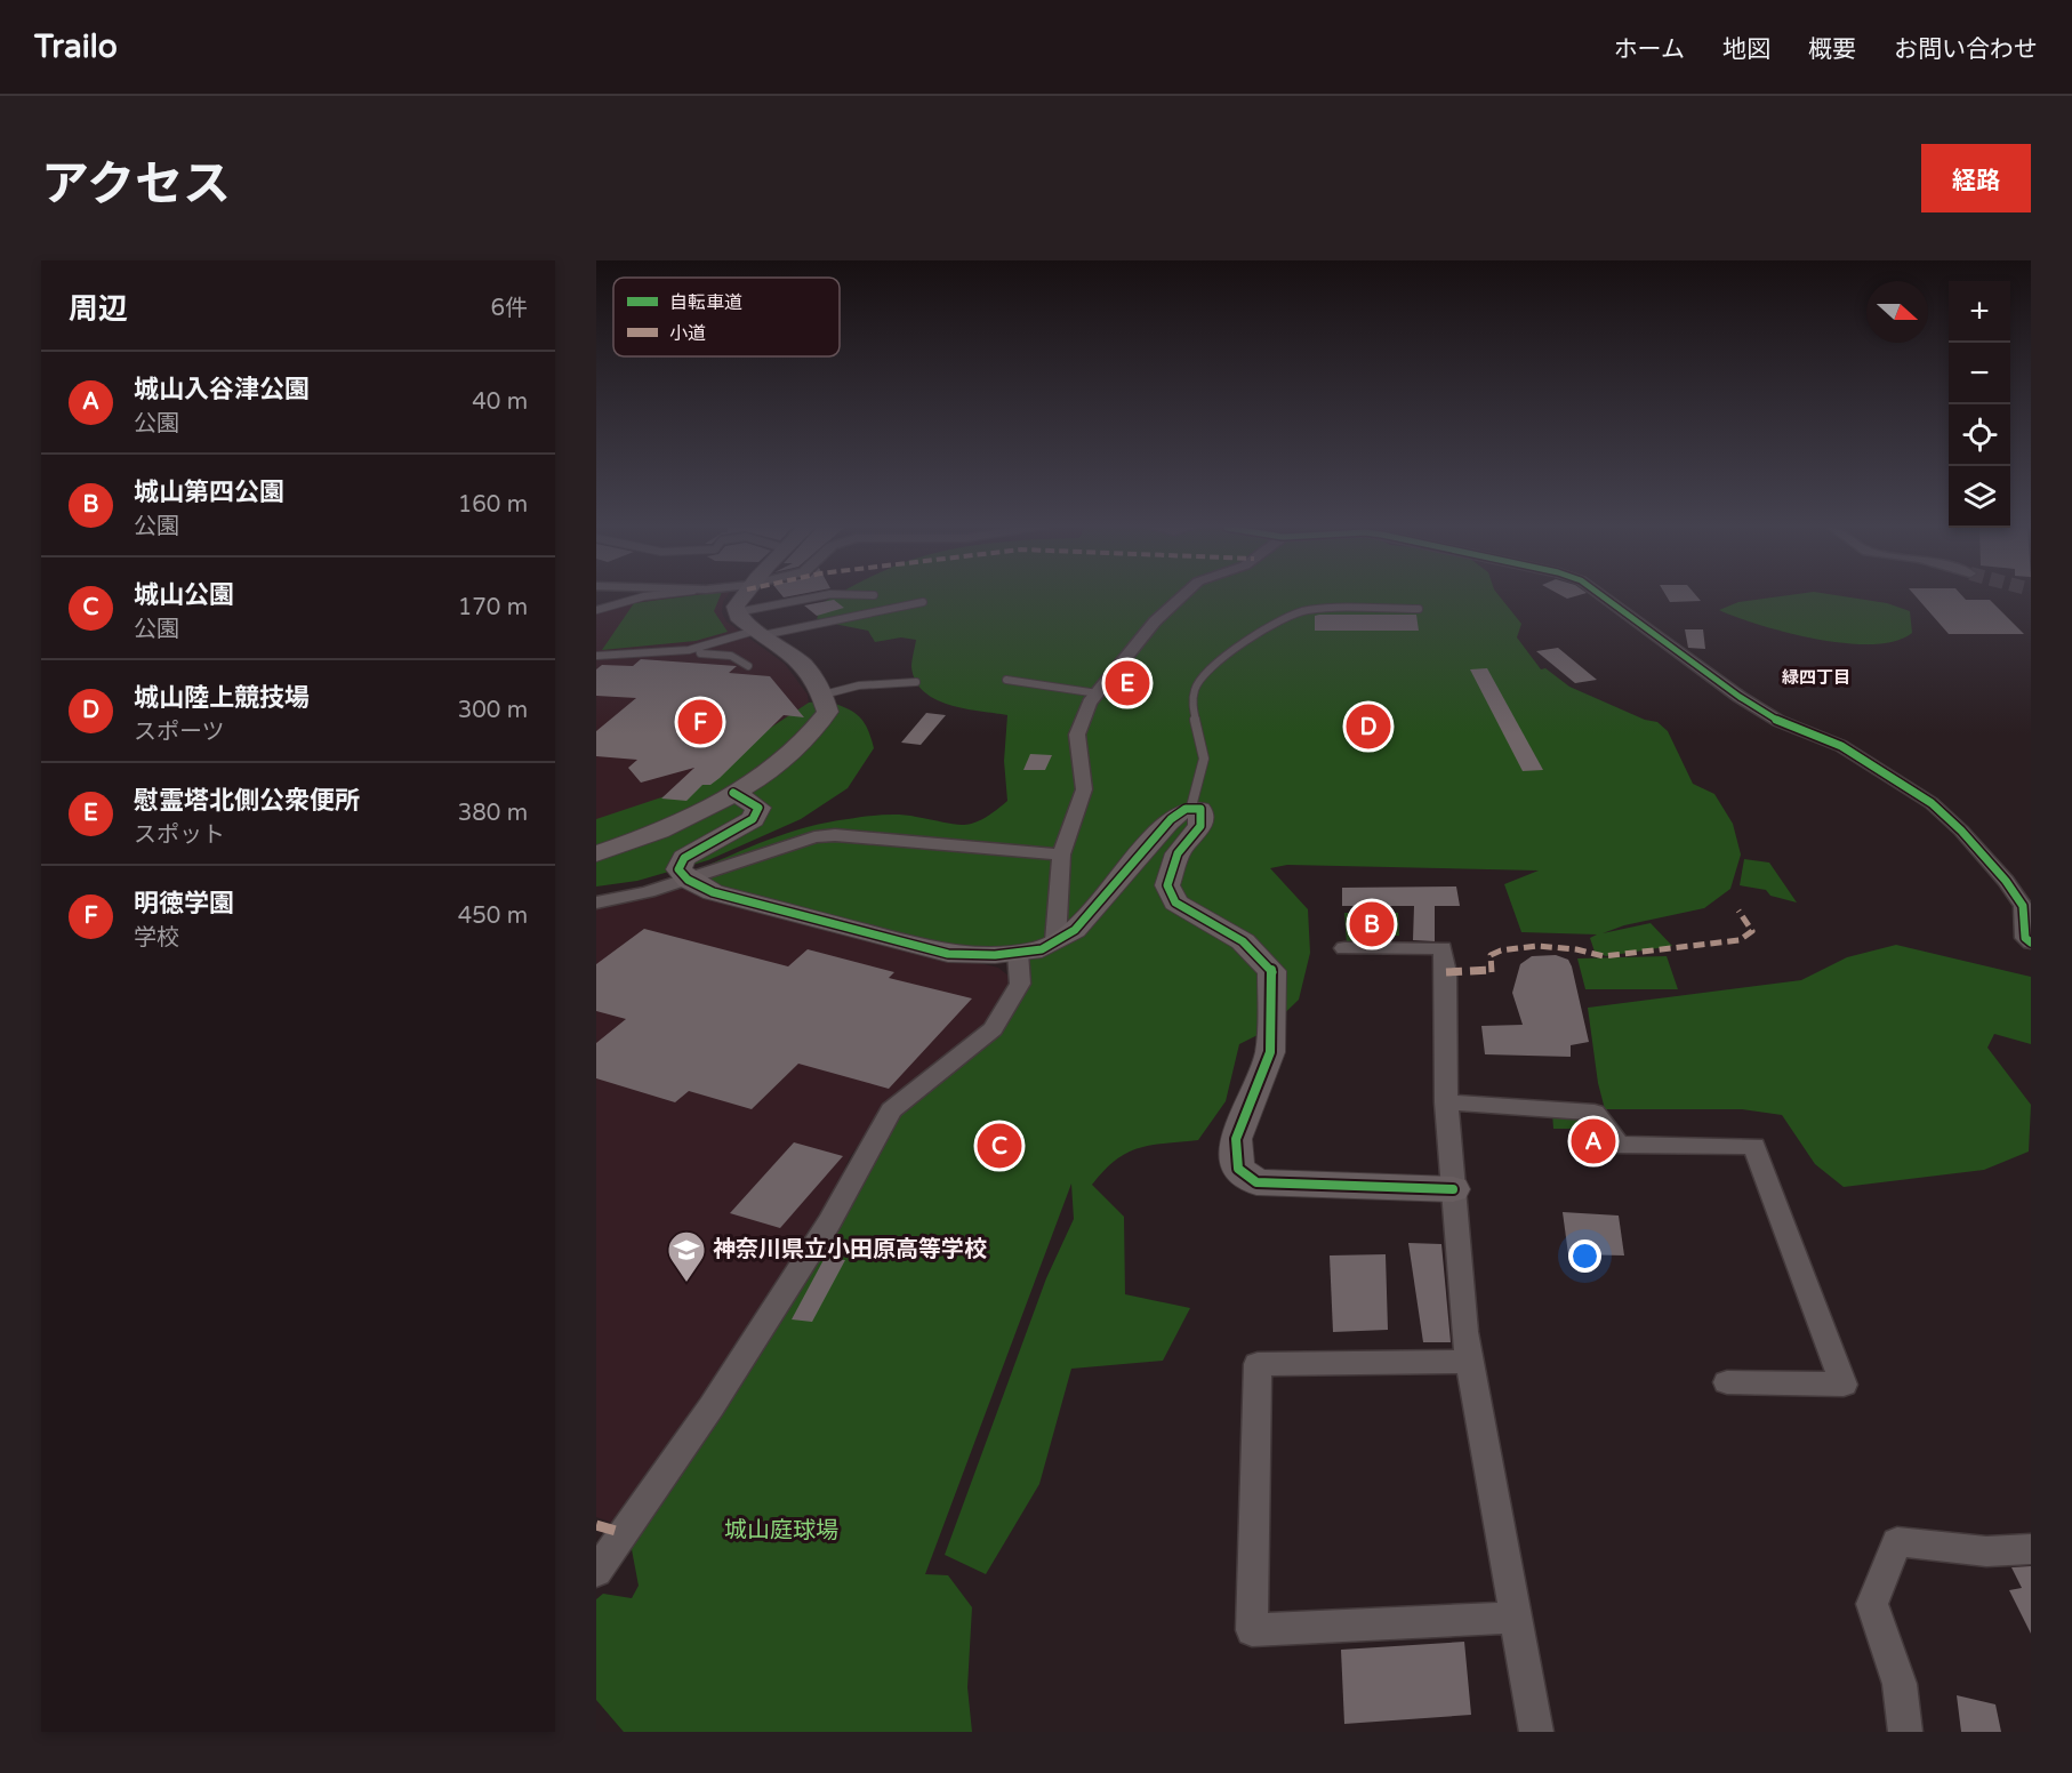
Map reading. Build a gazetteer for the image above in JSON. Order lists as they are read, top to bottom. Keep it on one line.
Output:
{"districts":["緑四丁目"],"parks":["城山庭球場"],"places":{"school or university":["神奈川県立小田原高等学校"]},"legend":["自転車道","小道"],"north":"right","page":{"header":"Trailo","nav":["ホーム","地図","概要","お問い合わせ"],"title":"アクセス","buttons":"経路","heading":["周辺","6件"],"map_buttons":["+","−"],"list":[{"mark":"A","name":"城山入谷津公園","note":"公園","value":"40 m"},{"mark":"B","name":"城山第四公園","note":"公園","value":"160 m"},{"mark":"C","name":"城山公園","note":"公園","value":"170 m"},{"mark":"D","name":"城山陸上競技場","note":"スポーツ","value":"300 m"},{"mark":"E","name":"慰霊塔北側公衆便所","note":"スポット","value":"380 m"},{"mark":"F","name":"明徳学園","note":"学校","value":"450 m"}],"pins":["E","F","D","B","A","C"]}}
